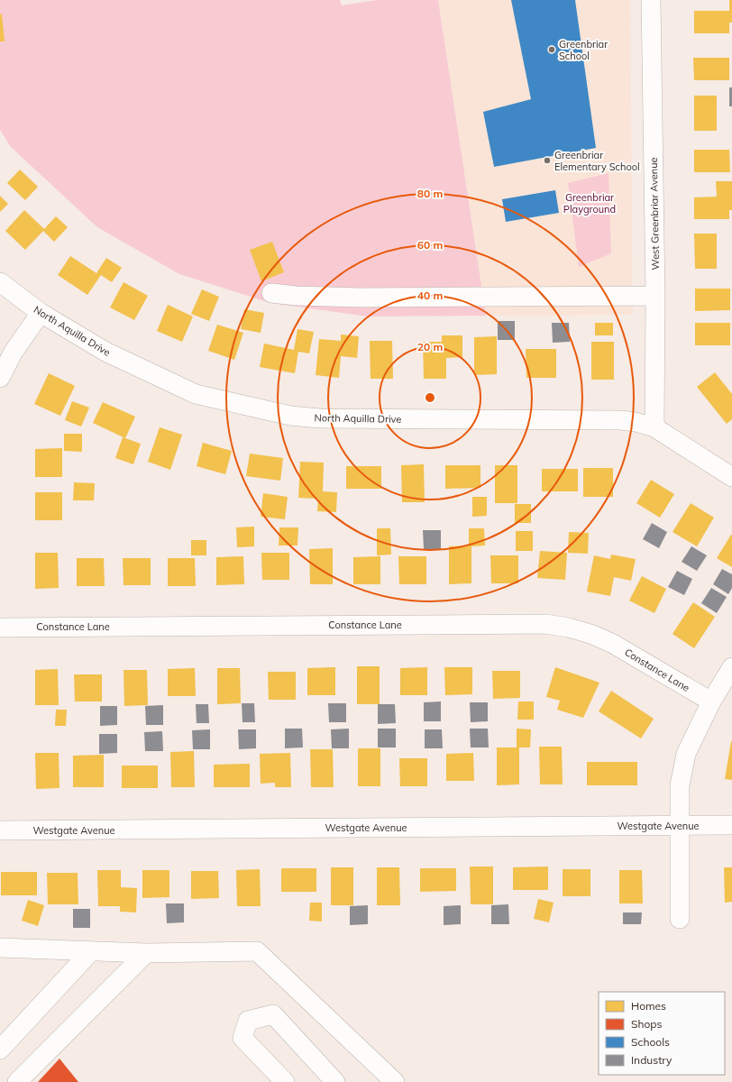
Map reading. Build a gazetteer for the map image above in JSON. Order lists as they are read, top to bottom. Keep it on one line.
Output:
{"streets":{"street":["West Greenbriar Avenue","North Aquilla Drive","Constance Lane","Westgate Avenue"]},"crossings":[["West Greenbriar Avenue","North Aquilla Drive"]],"parks":["Greenbriar Playground"],"places":["Greenbriar School","Greenbriar Elementary School"],"legend":["Homes","Shops","Schools","Industry"],"rings":["80 m","60 m","40 m","20 m"]}
